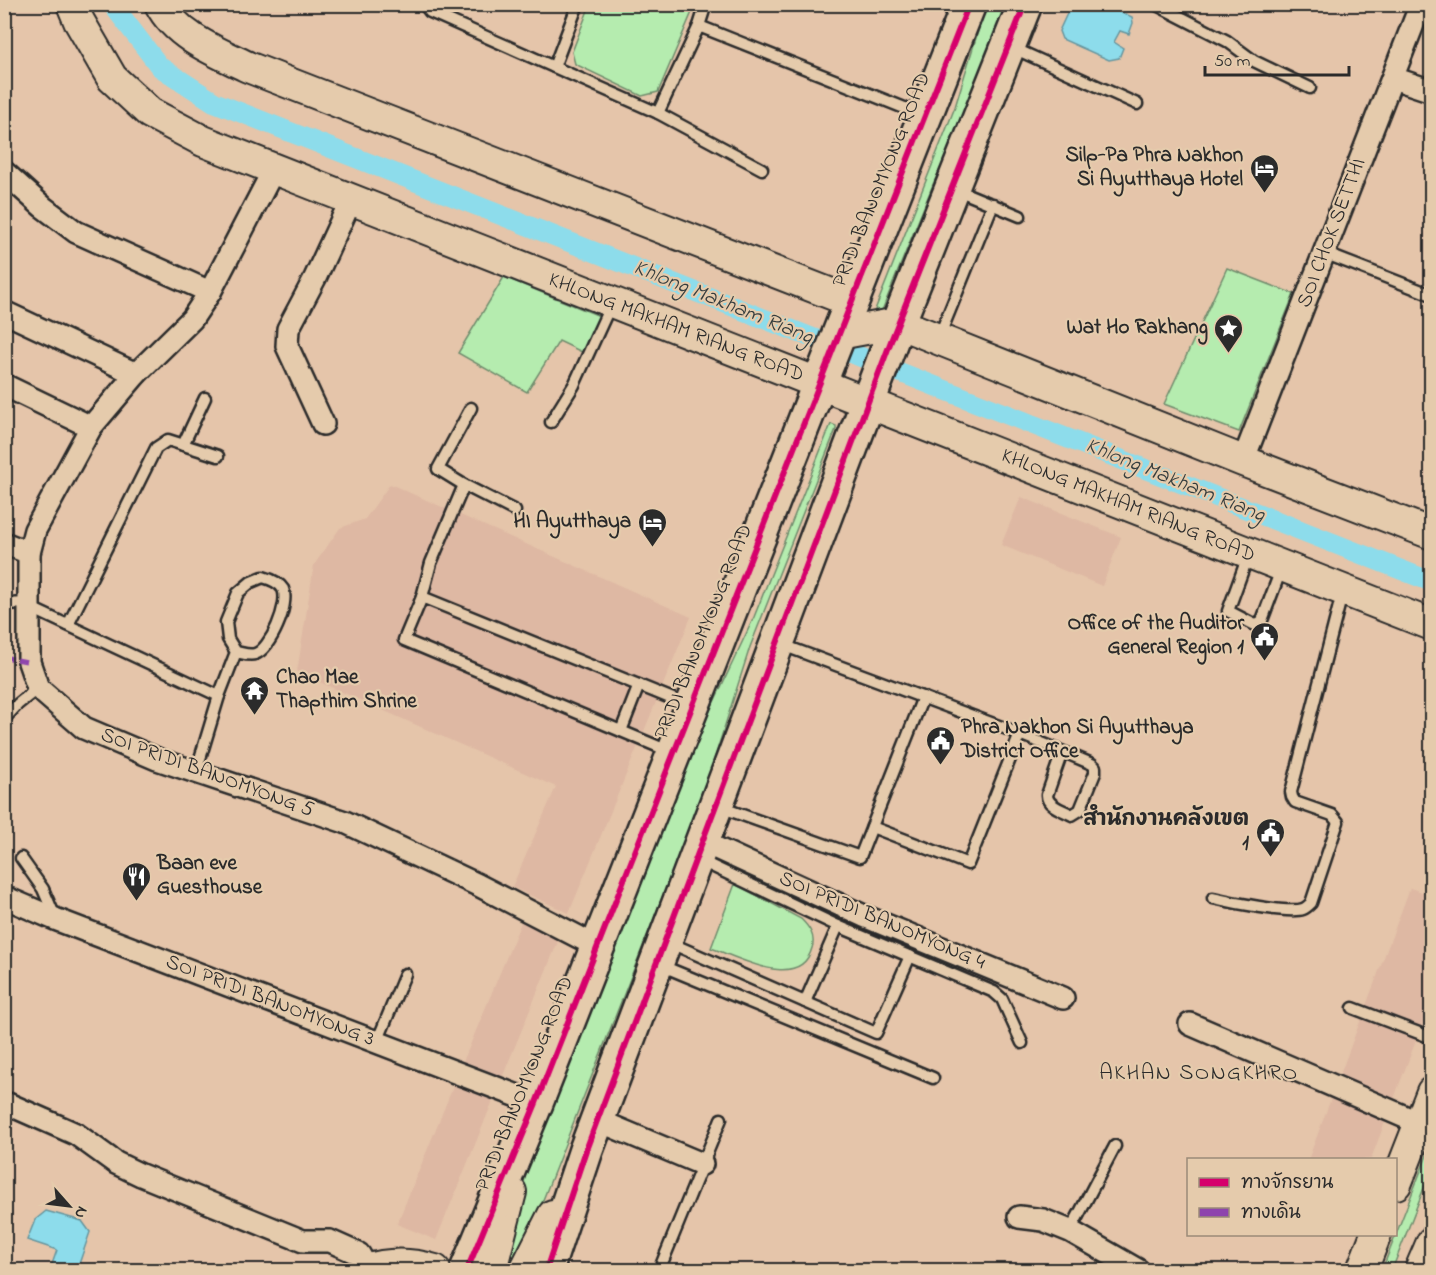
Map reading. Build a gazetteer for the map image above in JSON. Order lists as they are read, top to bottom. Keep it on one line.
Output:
{"streets":{"main road":["PRIDI BANOMYONG ROAD"],"street":["SOI CHOK SETTHI","KHLONG MAKHAM RIANG ROAD","SOI PRIDI BANOMYONG 5","SOI PRIDI BANOMYONG 4","SOI PRIDI BANOMYONG 3"]},"crossings":[["PRIDI BANOMYONG ROAD","KHLONG MAKHAM RIANG ROAD"],["PRIDI BANOMYONG ROAD","SOI PRIDI BANOMYONG 5"],["PRIDI BANOMYONG ROAD","SOI PRIDI BANOMYONG 4"],["PRIDI BANOMYONG ROAD","SOI PRIDI BANOMYONG 3"]],"districts":["AKHAN SONGKHRO"],"water":["Khlong Makham Riang"],"places":{"hotel":["Silp-Pa Phra Nakhon Si Ayutthaya Hotel","HI Ayutthaya"],"place":["Wat Ho Rakhang"],"public building":["Office of the Auditor General Region 1","Phra Nakhon Si Ayutthaya District Office","สำนักงานคลังเขต 1"],"temple":["Chao Mae Thapthim Shrine"],"restaurant":["Baan eve Guesthouse"]},"legend":["ทางจักรยาน","ทางเดิน"],"scale_bar":"50 m","north":"bottom right"}
